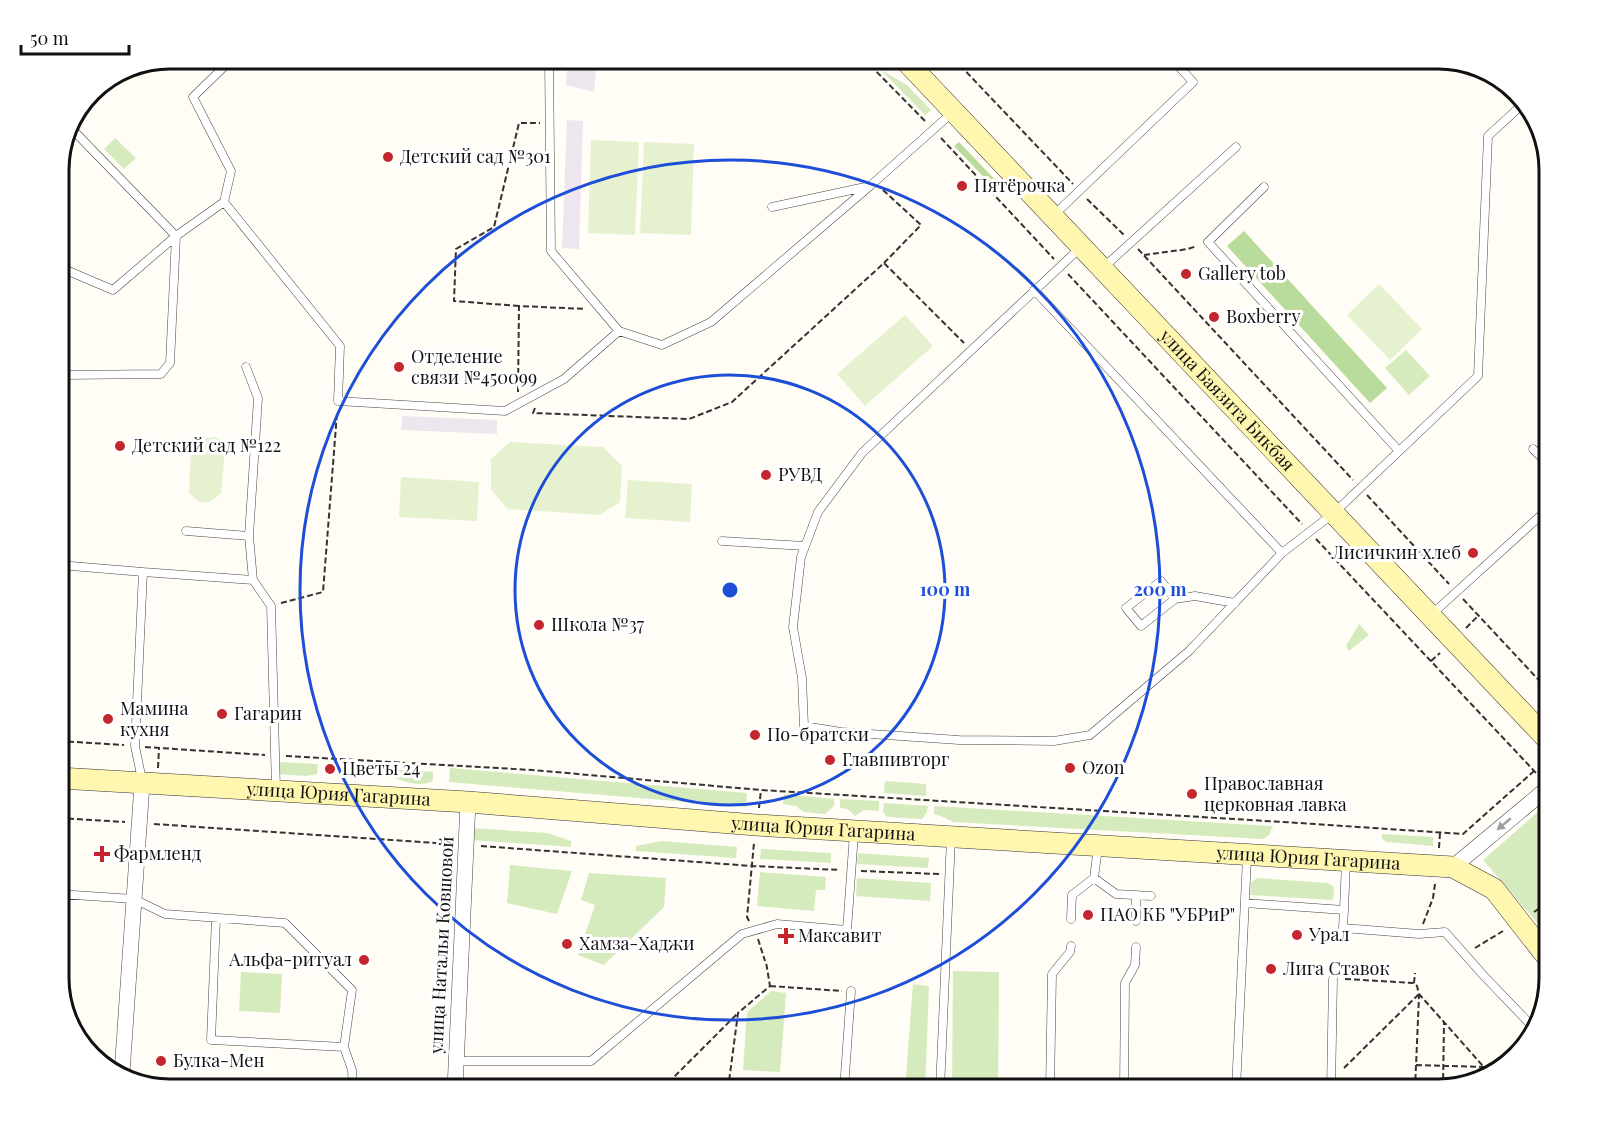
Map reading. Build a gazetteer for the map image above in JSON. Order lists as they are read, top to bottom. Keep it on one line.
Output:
{"streets":{"main road":["улица Баязита Бикбая","улица Юрия Гагарина"],"street":["улица Натальи Ковшовой"]},"crossings":[["улица Юрия Гагарина","улица Натальи Ковшовой"]],"places":{"other":["Детский сад №301","Пятёрочка","Gallery tob","Boxberry","Отделение связи №450099","Детский сад №122","РУВД","Лисичкин хлеб","Школа №37","Гагарин","Мамина кухня","По-братски","Главпивторг","Ozon","Цветы 24","Православная церковная лавка","ПАО КБ \"УБРиР\"","Урал","Хамза-Хаджи","Альфа-ритуал","Лига Ставок","Булка-Мен"],"health":["Фармленд","Максавит"]},"scale_bar":"50 m","rings":["100 m","200 m"]}
